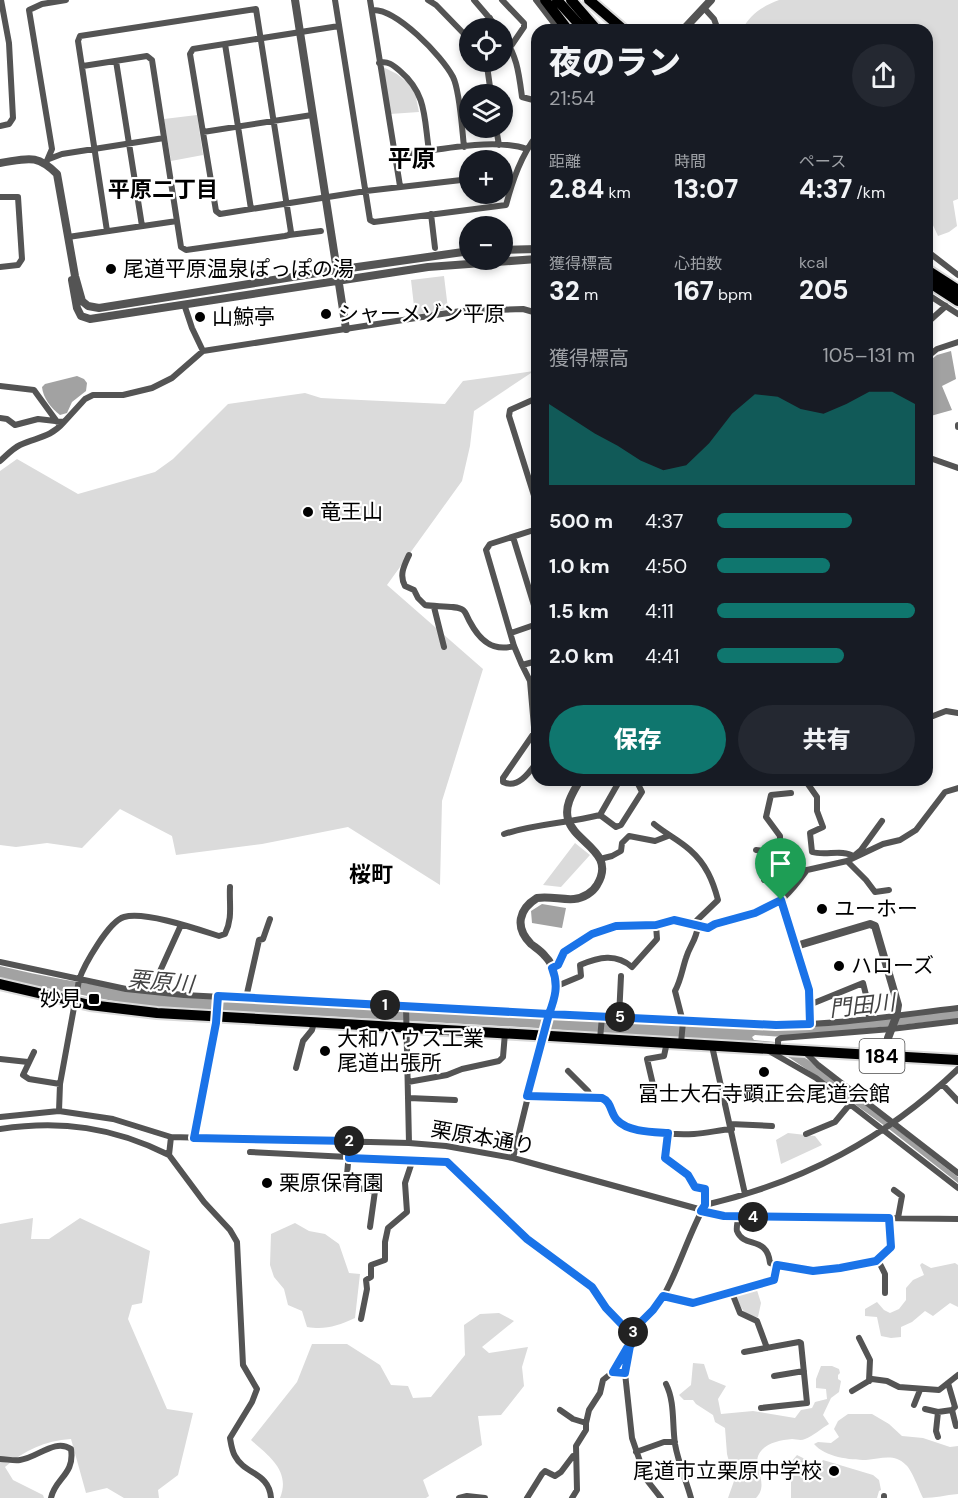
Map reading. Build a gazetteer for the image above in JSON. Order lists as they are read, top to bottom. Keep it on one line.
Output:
{"streets":{"highway":["184"],"street":["栗原本通り"]},"districts":["平原","平原二丁目","桜町"],"water":["栗原川","門田川"],"places":{"other":["尾道平原温泉ぽっぽの湯","シャーメゾン平原","山鯨亭","竜王山","ユーホー","ハローズ","大和ハウス工業 尾道出張所","冨士大石寺顕正会尾道会館","栗原保育園","尾道市立栗原中学校"],"transit":["妙見"]},"page":{"map_buttons":["+","−"],"heading":["夜のラン","21:54"],"stats":[["距離","2.84 km"],["時間","13:07"],["ペース","4:37 /km"],["獲得標高","32 m"],["心拍数","167 bpm"],["kcal","205"]],"chart":["獲得標高","105–131 m"],"list":[{"name":"500 m","note":"4:37"},{"name":"1.0 km","note":"4:50"},{"name":"1.5 km","note":"4:11"},{"name":"2.0 km","note":"4:41"}],"buttons":["保存","共有"],"pins":["1","5","2","4","3"]}}
